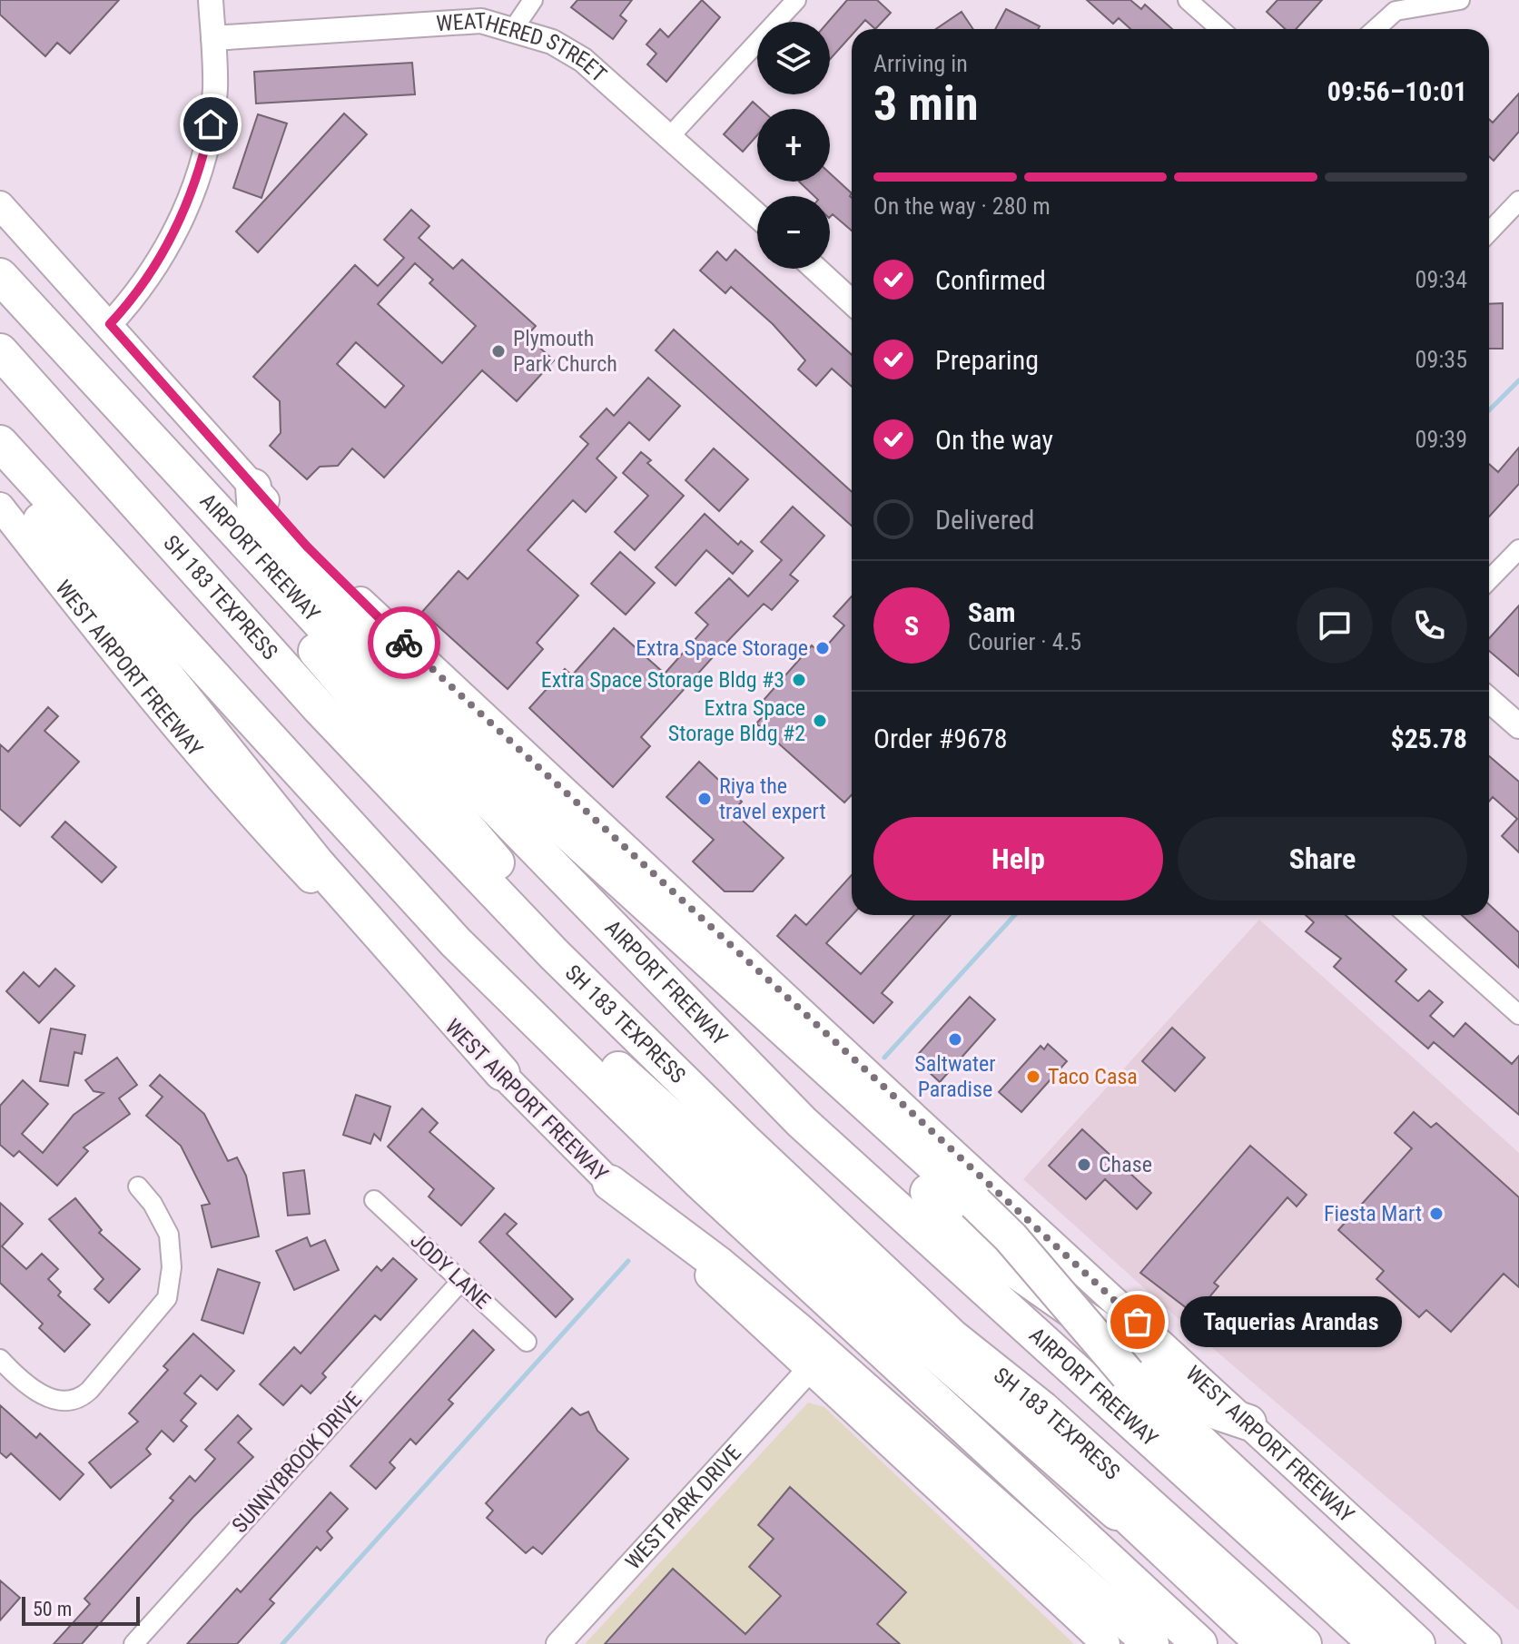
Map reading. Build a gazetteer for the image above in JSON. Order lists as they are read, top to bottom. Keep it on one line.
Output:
{"streets":{"highway":["AIRPORT FREEWAY","SH 183 TEXPRESS"],"main road":["WEST AIRPORT FREEWAY"],"street":["WEATHERED STREET","JODY LANE","SUNNYBROOK DRIVE","WEST PARK DRIVE"]},"crossings":[["WEST AIRPORT FREEWAY","WEST PARK DRIVE"],["JODY LANE","SUNNYBROOK DRIVE"]],"places":["Plymouth Park Church","Extra Space Storage","Extra Space Storage Bldg #3","Extra Space Storage Bldg #2","Riya the travel expert","Saltwater Paradise","Taco Casa","Chase","Fiesta Mart","Taquerias Arandas"],"scale_bar":"50 m","page":{"map_buttons":["+","−"],"heading":["3 min","Arriving in","09:56–10:01"],"panel":["Sam","Courier · 4.5","Order #9678","$25.78"],"bar":"On the way · 280 m","list":[["Confirmed","09:34"],["Preparing","09:35"],["On the way","09:39"],"Delivered"],"round":"S","buttons":["Help","Share"],"bubble":"Taquerias Arandas","scale":"50 m"}}
